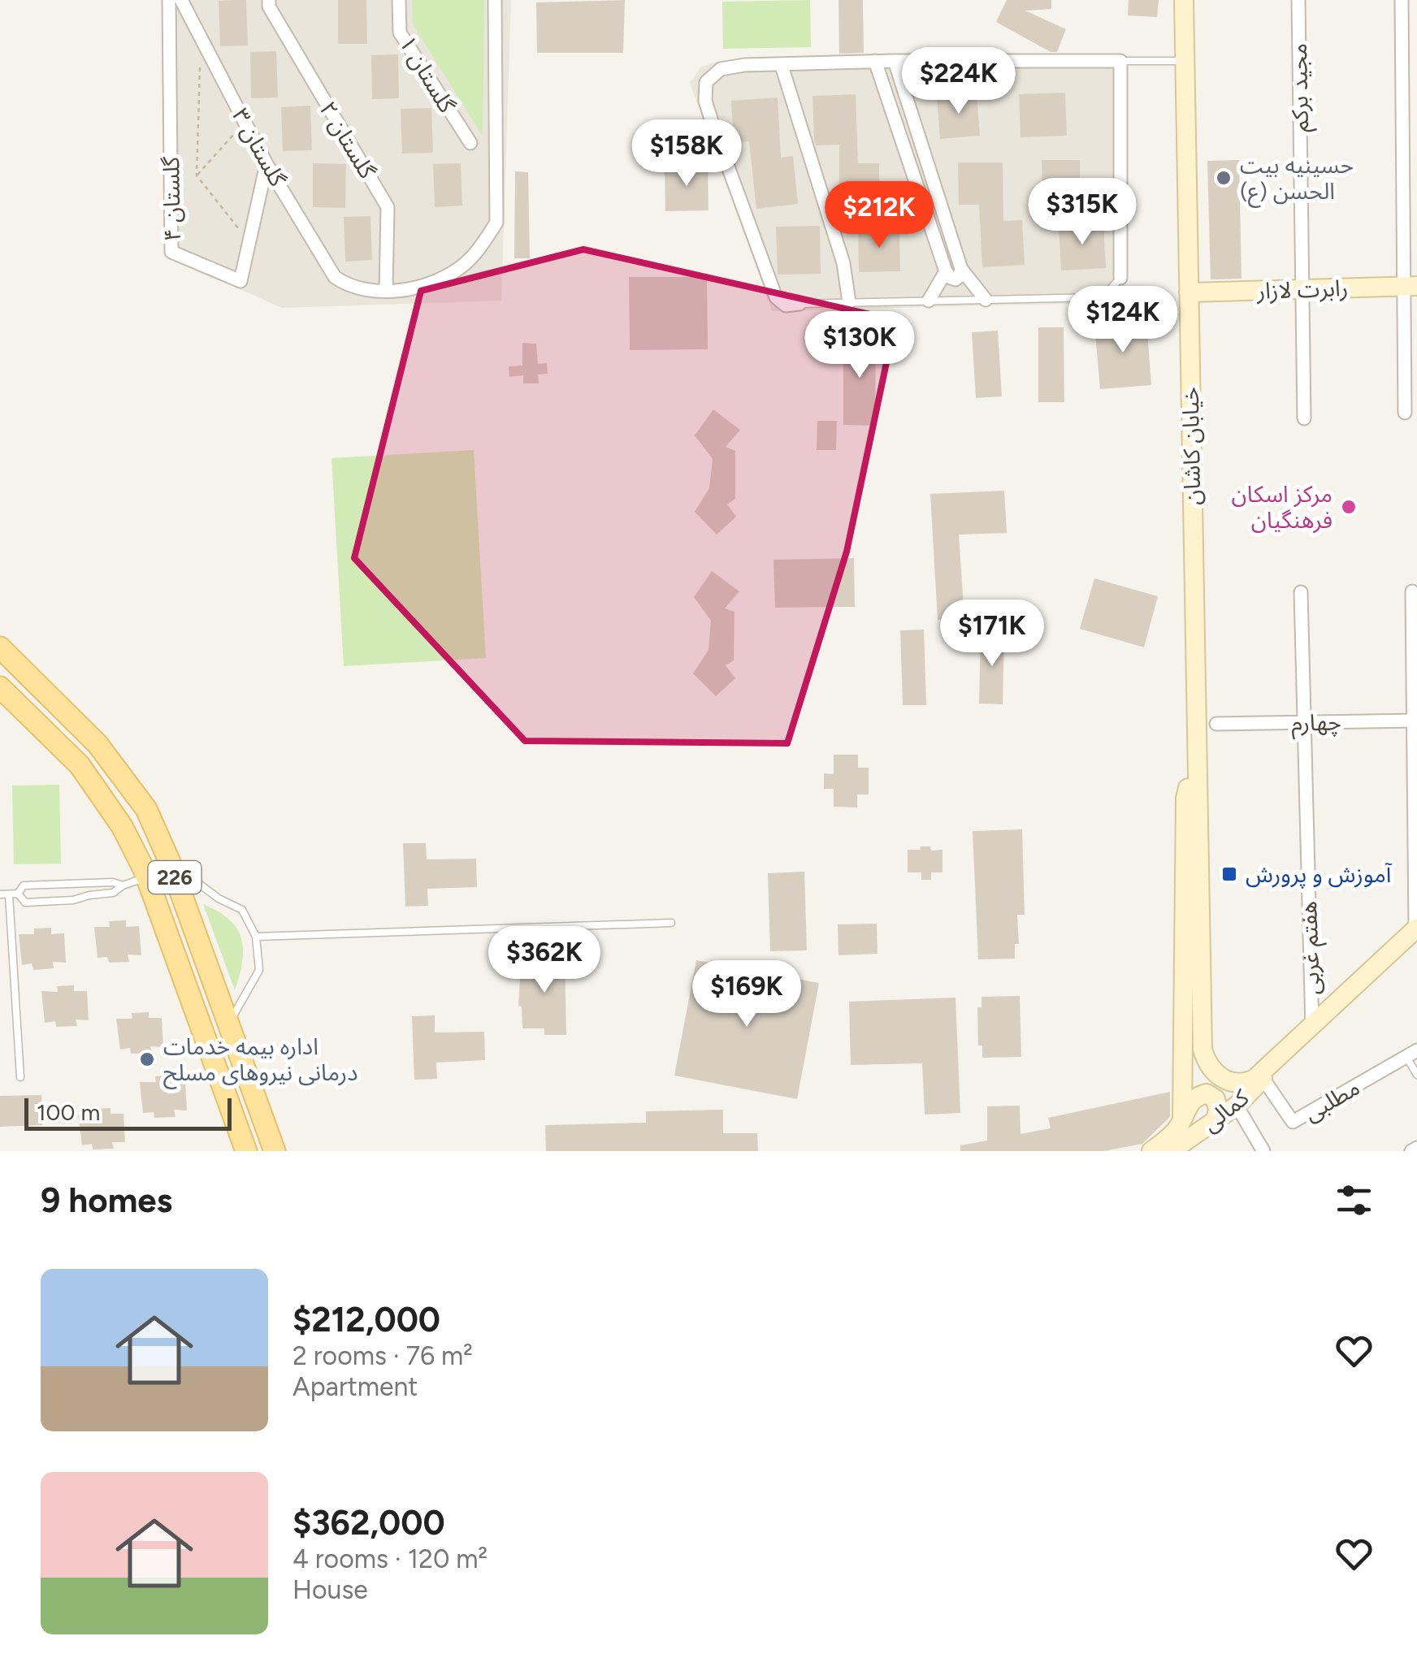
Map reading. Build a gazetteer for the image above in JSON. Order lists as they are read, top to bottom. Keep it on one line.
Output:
{"streets":{"main road":["226"],"street":["گلستان ۱","مجید برکم","گلستان ۲","گلستان ۳","گلستان ۴","رابرت لازار","خیابان کاشان","چهارم","هفتم غربی","مطلبی","کمالی"]},"crossings":[["مجید برکم","رابرت لازار"],["گلستان ۲","گلستان ۳"],["گلستان ۳","گلستان ۴"],["رابرت لازار","خیابان کاشان"],["خیابان کاشان","مطلبی"],["خیابان کاشان","کمالی"],["چهارم","هفتم غربی"],["مطلبی","کمالی"]],"places":{"other":["حسینیه بیت الحسن (ع)","مرکز اسکان فرهنگیان","اداره بیمه خدمات درمانی نیروهای مسلح"],"transit":["آموزش و پرورش"]},"scale_bar":"100 m","page":{"price":["$224K","$158K","$315K","$212K","$124K","$130K","$171K","$362K","$169K"],"scale":"100 m","heading":"9 homes","list":[{"name":"$212,000","note":"2 rooms · 76 m² · Apartment"},{"name":"$362,000","note":"4 rooms · 120 m² · House"}]}}
